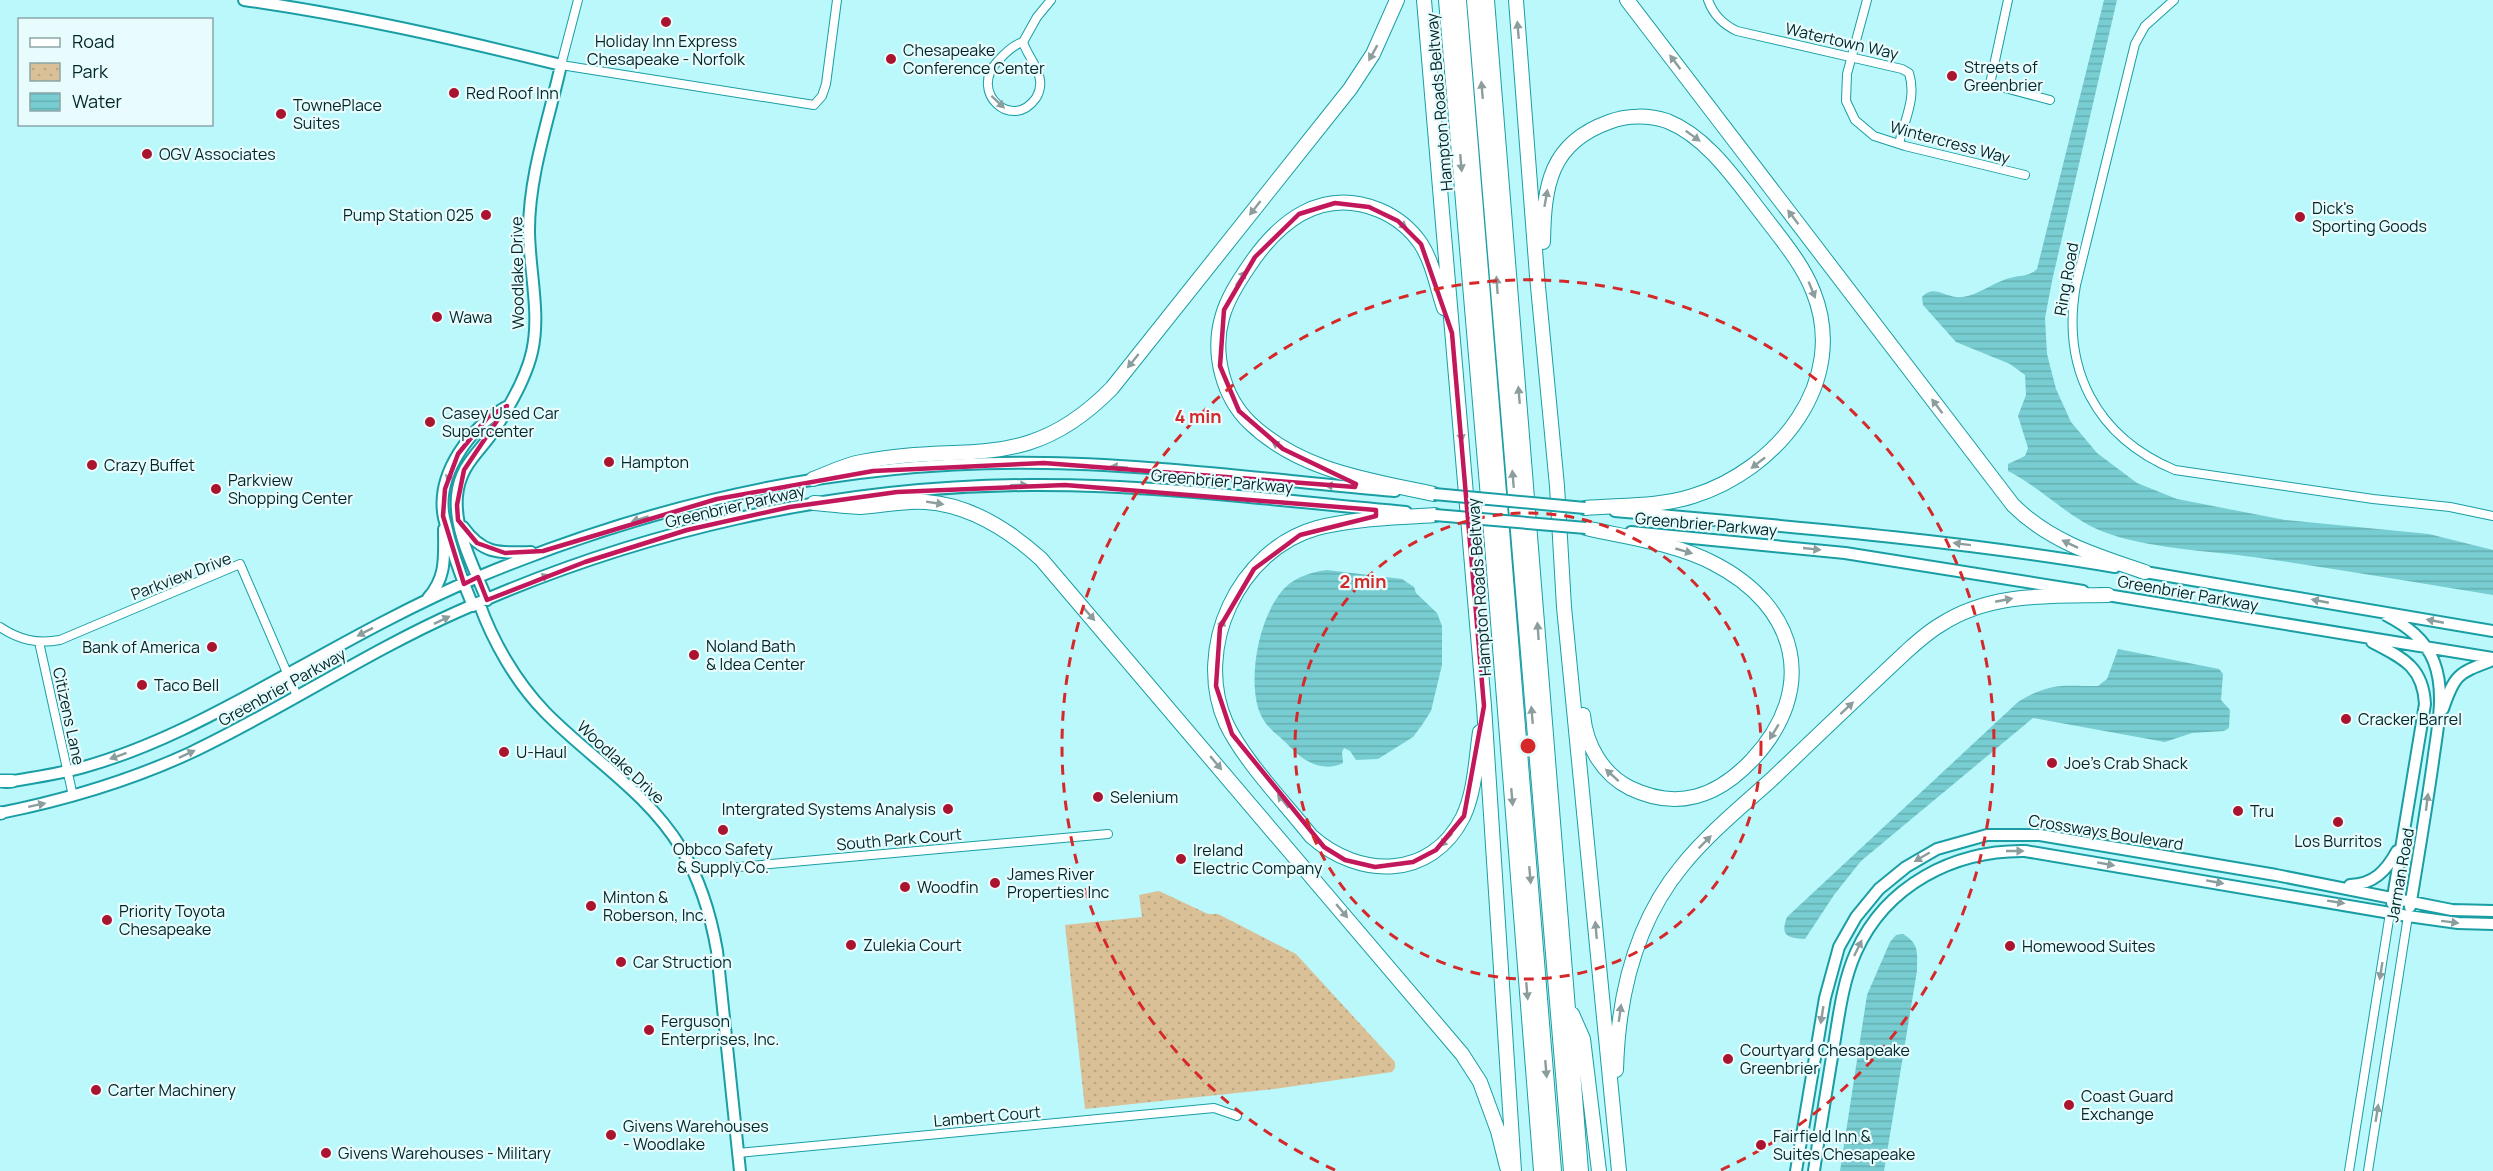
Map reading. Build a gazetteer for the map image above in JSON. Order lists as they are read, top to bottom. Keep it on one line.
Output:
{"streets":{"highway":["Hampton Roads Beltway"],"main road":["Woodlake Drive","Greenbrier Parkway","Crossways Boulevard","Jarman Road"],"street":["Watertown Way","Wintercress Way","Ring Road","Parkview Drive","Citizens Lane","South Park Court","Lambert Court"]},"crossings":[["Watertown Way","Wintercress Way"],["Woodlake Drive","Greenbrier Parkway"],["Woodlake Drive","South Park Court"],["Woodlake Drive","Lambert Court"],["Greenbrier Parkway","Parkview Drive"],["Greenbrier Parkway","Citizens Lane"],["Greenbrier Parkway","Jarman Road"],["Parkview Drive","Citizens Lane"],["Crossways Boulevard","Jarman Road"]],"places":["Holiday Inn Express Chesapeake - Norfolk","Chesapeake Conference Center","Streets of Greenbrier","Red Roof Inn","TownePlace Suites","OGV Associates","Pump Station 025","Dick's Sporting Goods","Wawa","Casey Used Car Supercenter","Hampton","Crazy Buffet","Parkview Shopping Center","Bank of America","Noland Bath & Idea Center","Taco Bell","Cracker Barrel","U-Haul","Joe's Crab Shack","Selenium","Intergrated Systems Analysis","Tru","Los Burritos","Obbco Safety & Supply Co.","Ireland Electric Company","James River Properties Inc","Woodfin","Minton & Roberson, Inc.","Priority Toyota Chesapeake","Zulekia Court","Homewood Suites","Car Struction","Ferguson Enterprises, Inc.","Courtyard Chesapeake Greenbrier","Carter Machinery","Coast Guard Exchange","Givens Warehouses - Woodlake","Fairfield Inn & Suites Chesapeake","Givens Warehouses - Military"],"legend":["Road","Park","Water"],"rings":["4 min","2 min"]}
